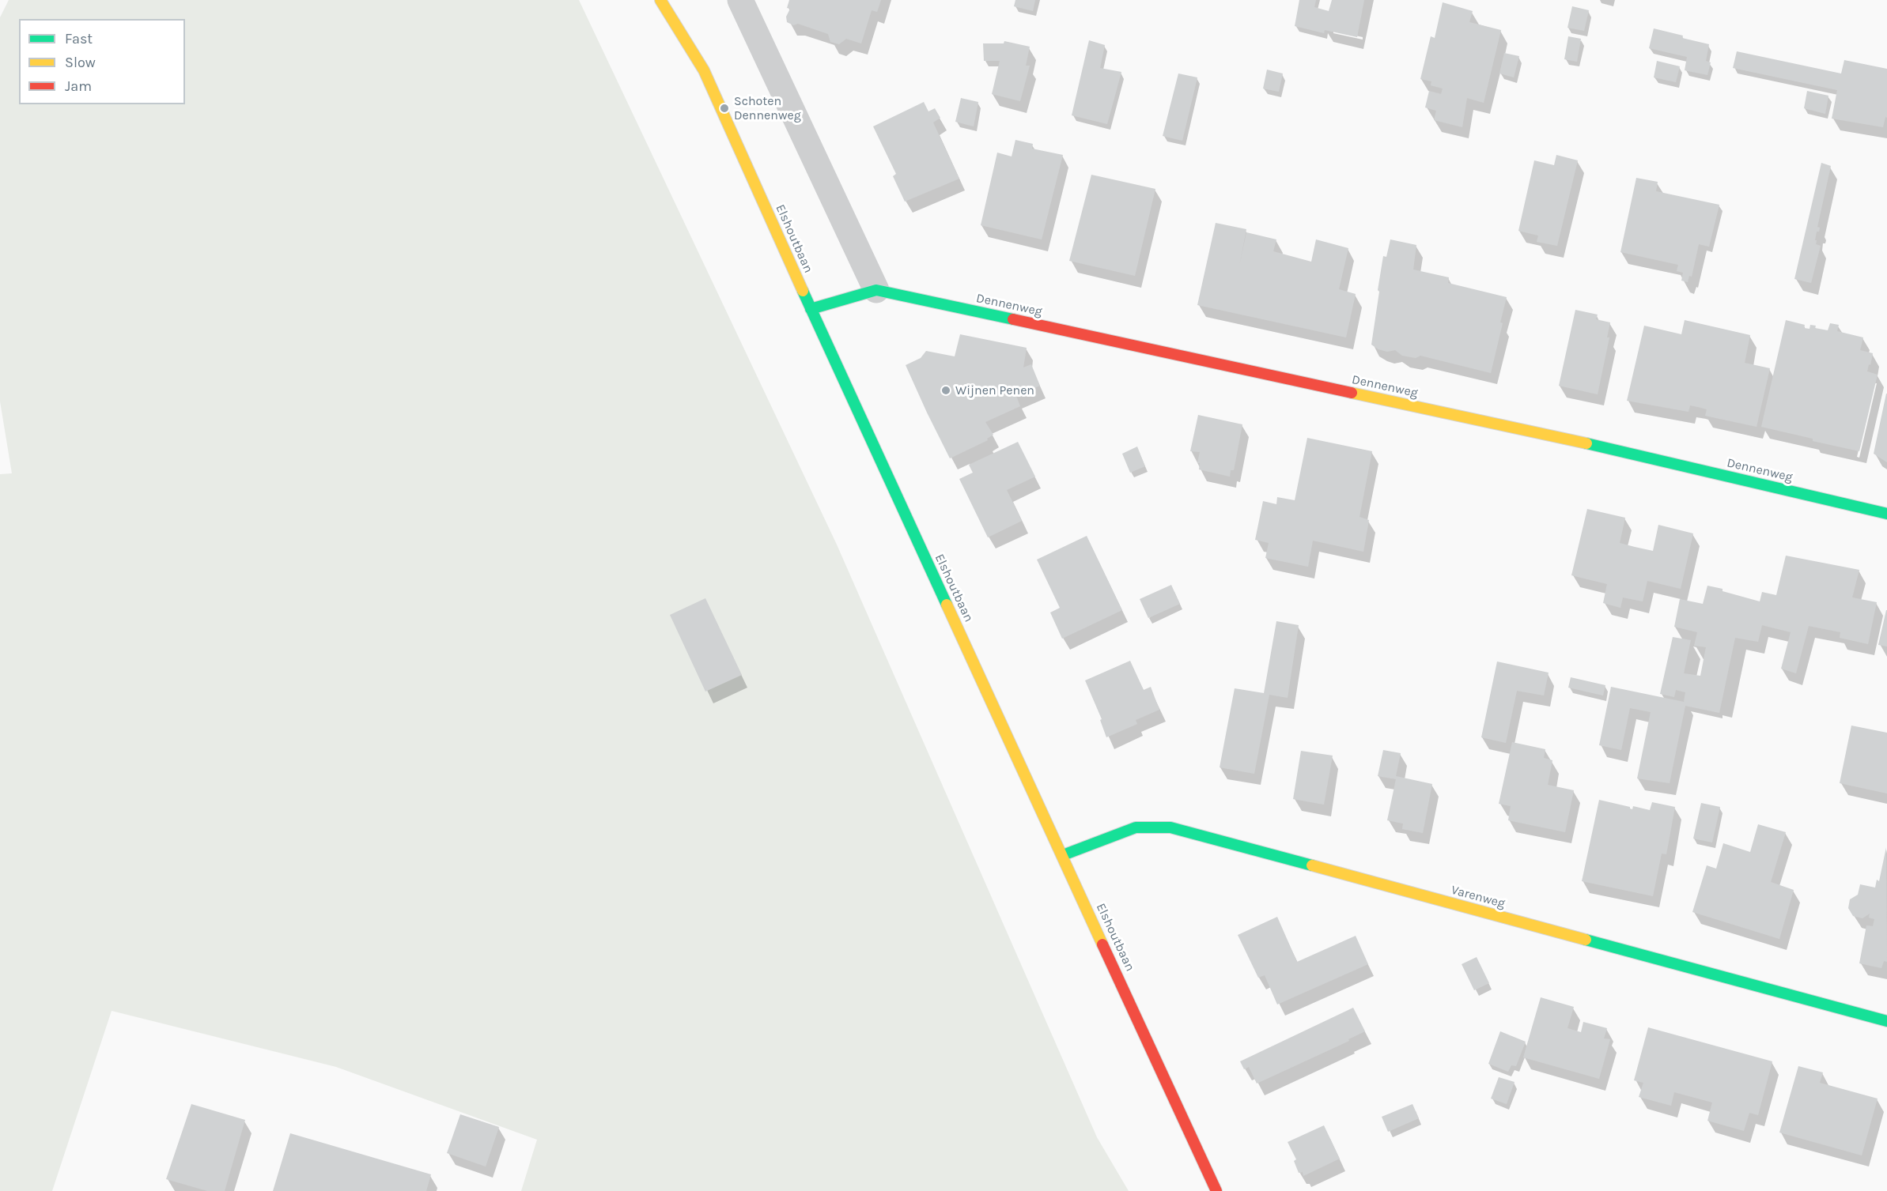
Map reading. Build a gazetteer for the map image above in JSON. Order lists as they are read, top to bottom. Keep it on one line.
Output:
{"streets":{"street":["Elshoutbaan","Dennenweg","Varenweg"]},"crossings":[["Elshoutbaan","Varenweg"]],"places":["Schoten Dennenweg","Wijnen Penen"],"legend":["Fast","Slow","Jam"]}
